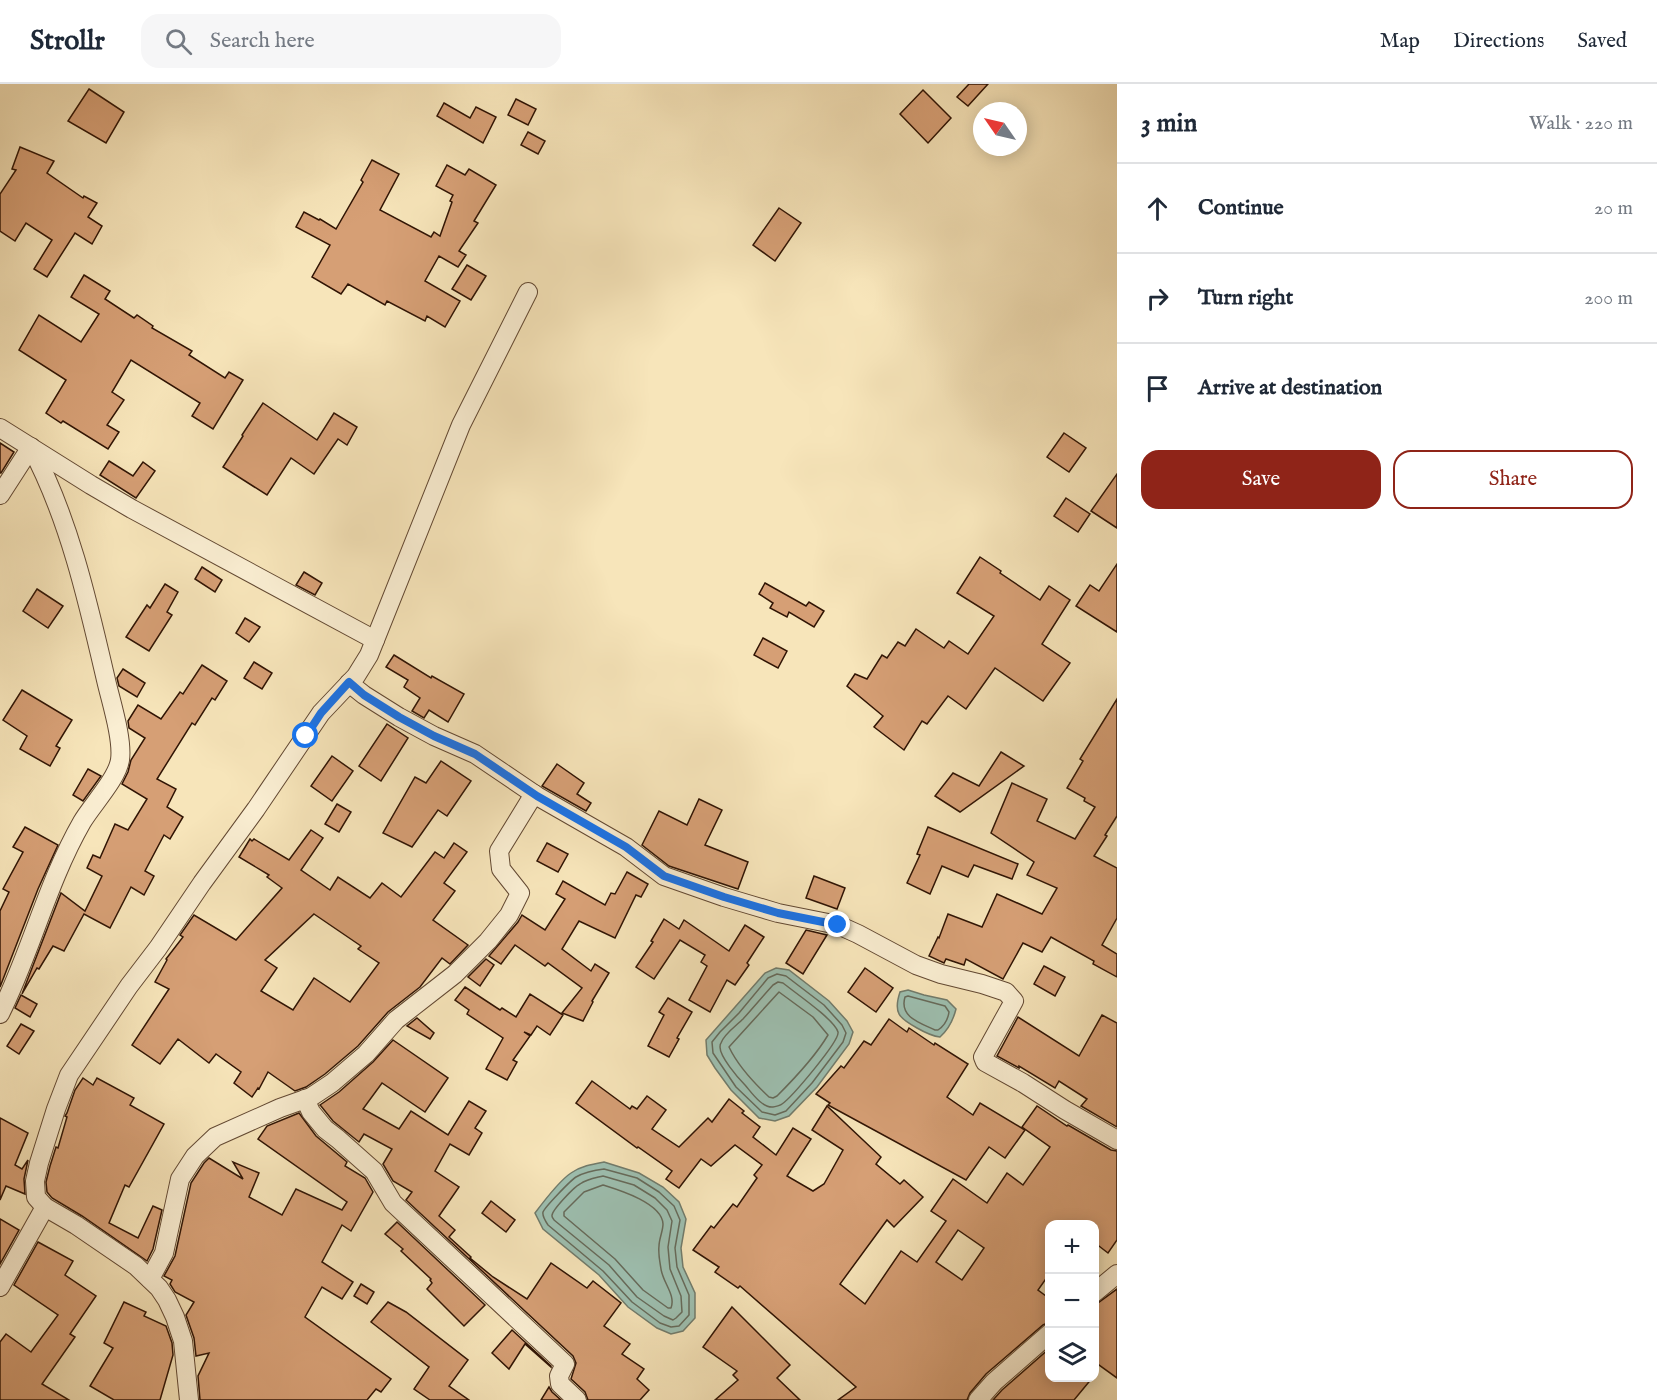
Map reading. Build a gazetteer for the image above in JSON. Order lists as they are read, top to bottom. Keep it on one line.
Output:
{"north":"top left","page":{"header":"Strollr","search":"Search here","nav":["Map","Directions","Saved"],"heading":["3 min","Walk · 220 m"],"list":[["Continue","20 m"],["Turn right","200 m"],"Arrive at destination"],"buttons":["Save","Share"],"map_buttons":["+","−"]}}
